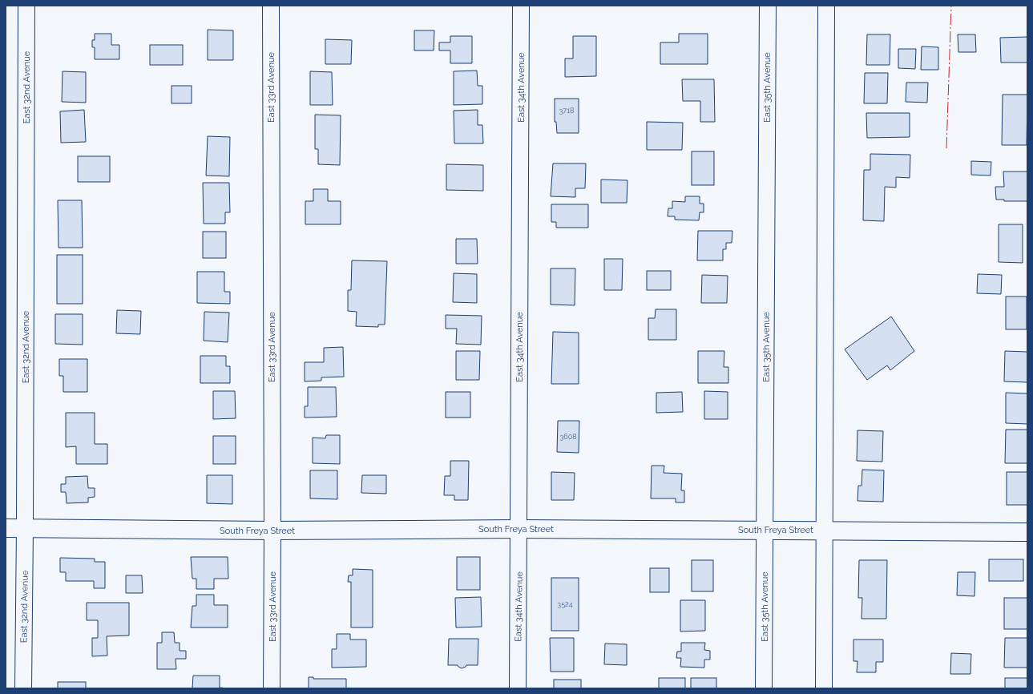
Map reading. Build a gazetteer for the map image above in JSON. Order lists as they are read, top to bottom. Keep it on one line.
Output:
{"streets":{"main road":["South Freya Street"],"street":["East 32nd Avenue","East 33rd Avenue","East 34th Avenue","East 35th Avenue"]},"crossings":[["East 32nd Avenue","South Freya Street"],["East 33rd Avenue","South Freya Street"],["East 34th Avenue","South Freya Street"],["East 35th Avenue","South Freya Street"]],"house_numbers":["3718","3608","3524"]}
